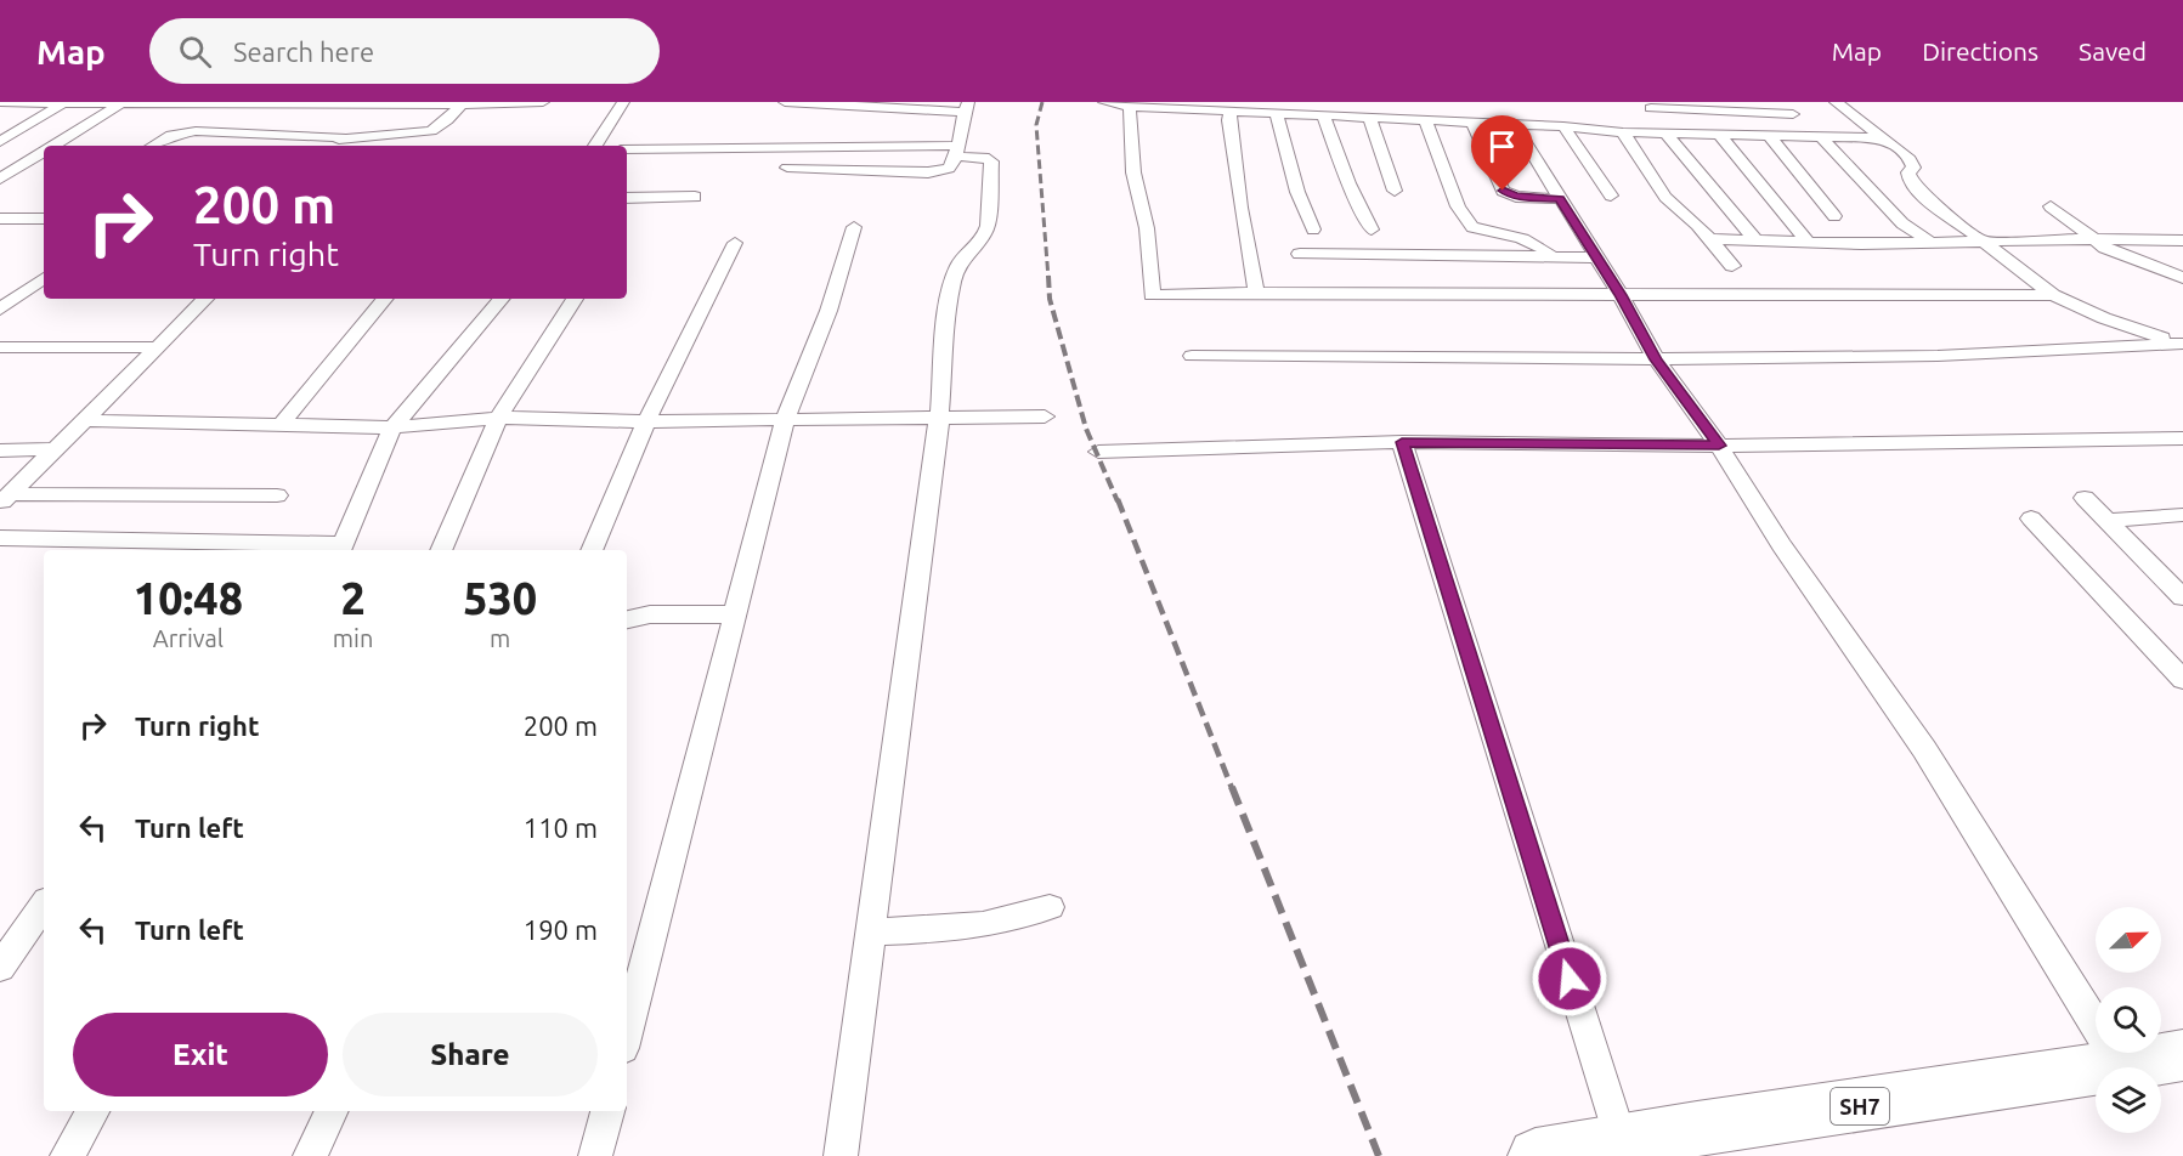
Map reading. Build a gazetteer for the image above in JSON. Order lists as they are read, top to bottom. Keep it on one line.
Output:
{"streets":{"main road":["SH7"]},"north":"top right","page":{"header":"Map","search":"Search here","nav":["Map","Directions","Saved"],"turn":["200 m","Turn right"],"eta":["10:48","Arrival","2","min","530","m"],"list":[{"name":"Turn right","value":"200 m"},{"name":"Turn left","value":"110 m"},{"name":"Turn left","value":"190 m"}],"buttons":["Exit","Share"]}}
